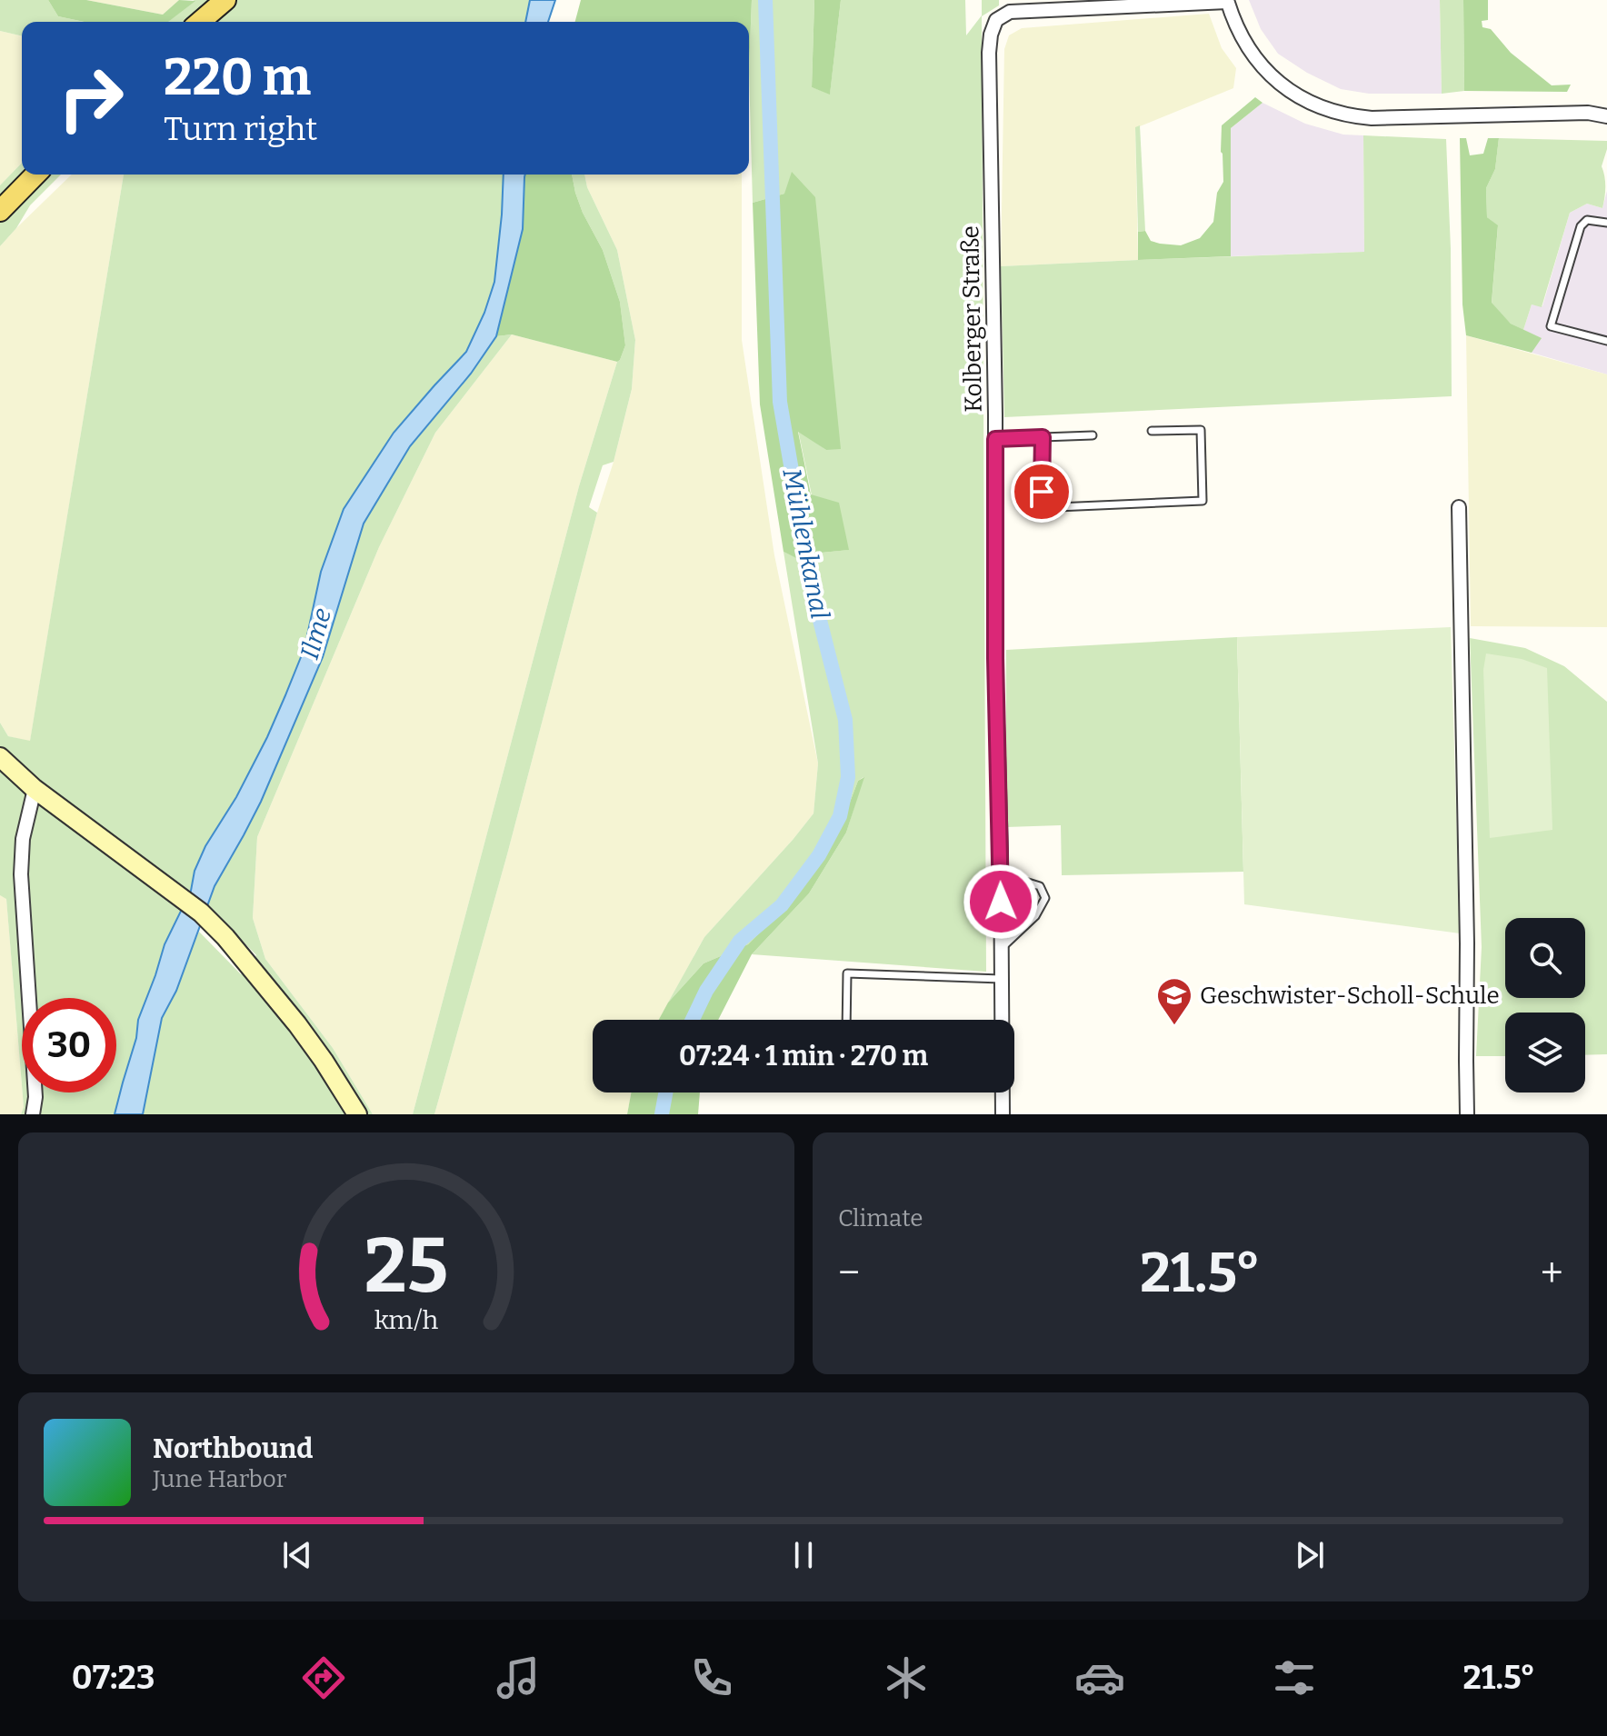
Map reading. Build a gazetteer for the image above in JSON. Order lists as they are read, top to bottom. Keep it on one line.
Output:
{"streets":{"street":["Kolberger Straße"]},"water":["Mühlenkanal","Ilme"],"places":{"school or university":["Geschwister-Scholl-Schule"]},"page":{"turn":["220 m","Turn right"],"limit":"30","trip":"07:24 · 1 min · 270 m","tile":"Climate","heat":["−","21.5°","+"],"song":["Northbound","June Harbor"],"tabs":["07:23","21.5°"],"gauge":["25","km/h"]}}
